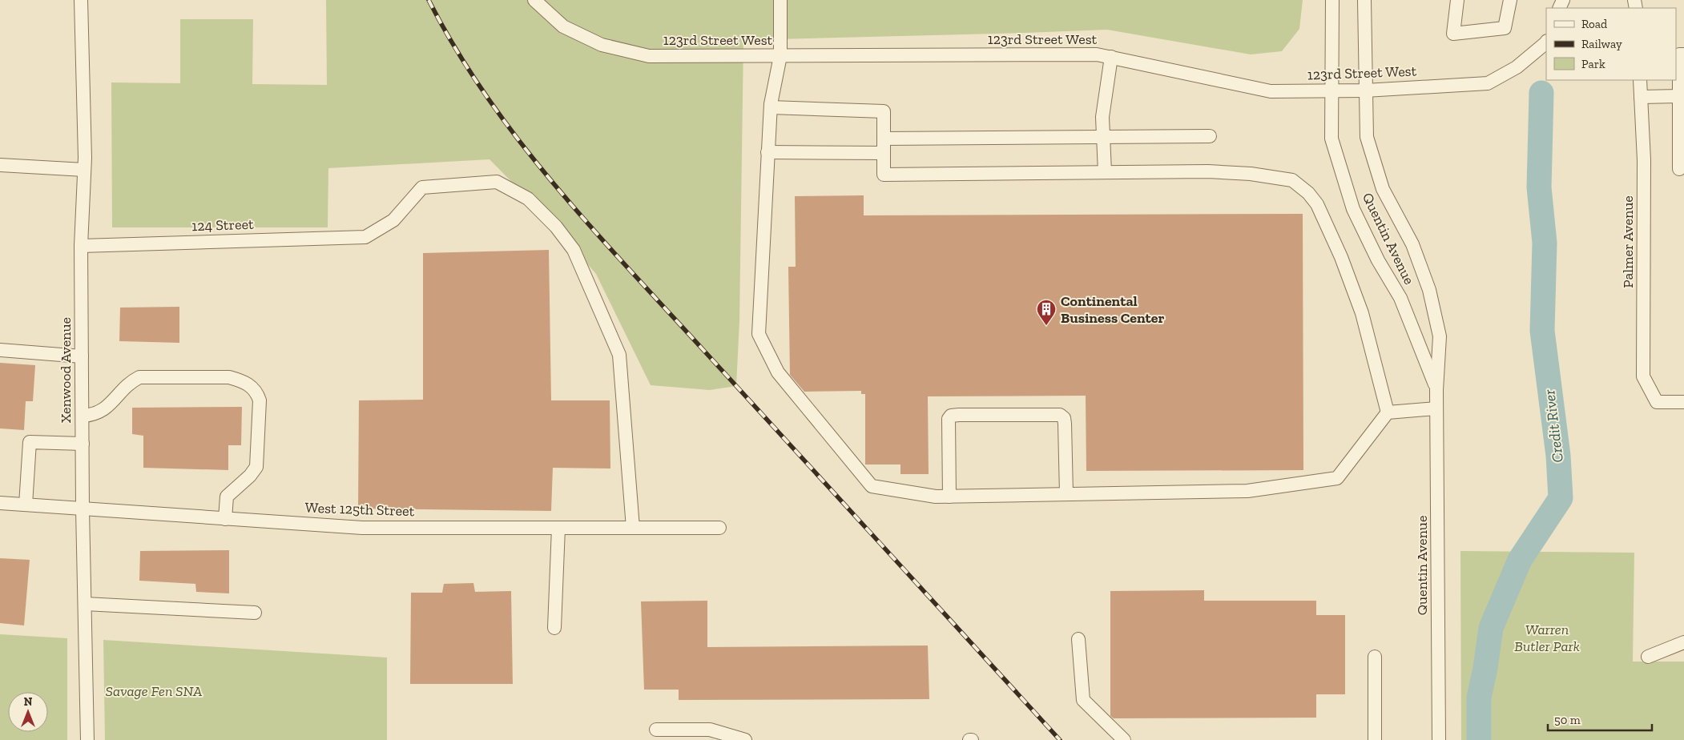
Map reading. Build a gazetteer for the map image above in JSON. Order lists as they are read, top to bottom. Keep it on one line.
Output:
{"streets":{"street":["123rd Street West","124 Street","Quentin Avenue","Palmer Avenue","Xenwood Avenue","West 125th Street"]},"crossings":[["123rd Street West","Quentin Avenue"],["124 Street","Xenwood Avenue"],["124 Street","West 125th Street"],["Xenwood Avenue","West 125th Street"]],"water":["Credit River"],"parks":["Warren Butler Park","Savage Fen SNA"],"places":{"building":["Continental Business Center"]},"legend":["Road","Railway","Park"],"scale_bar":"50 m","north":"top"}
